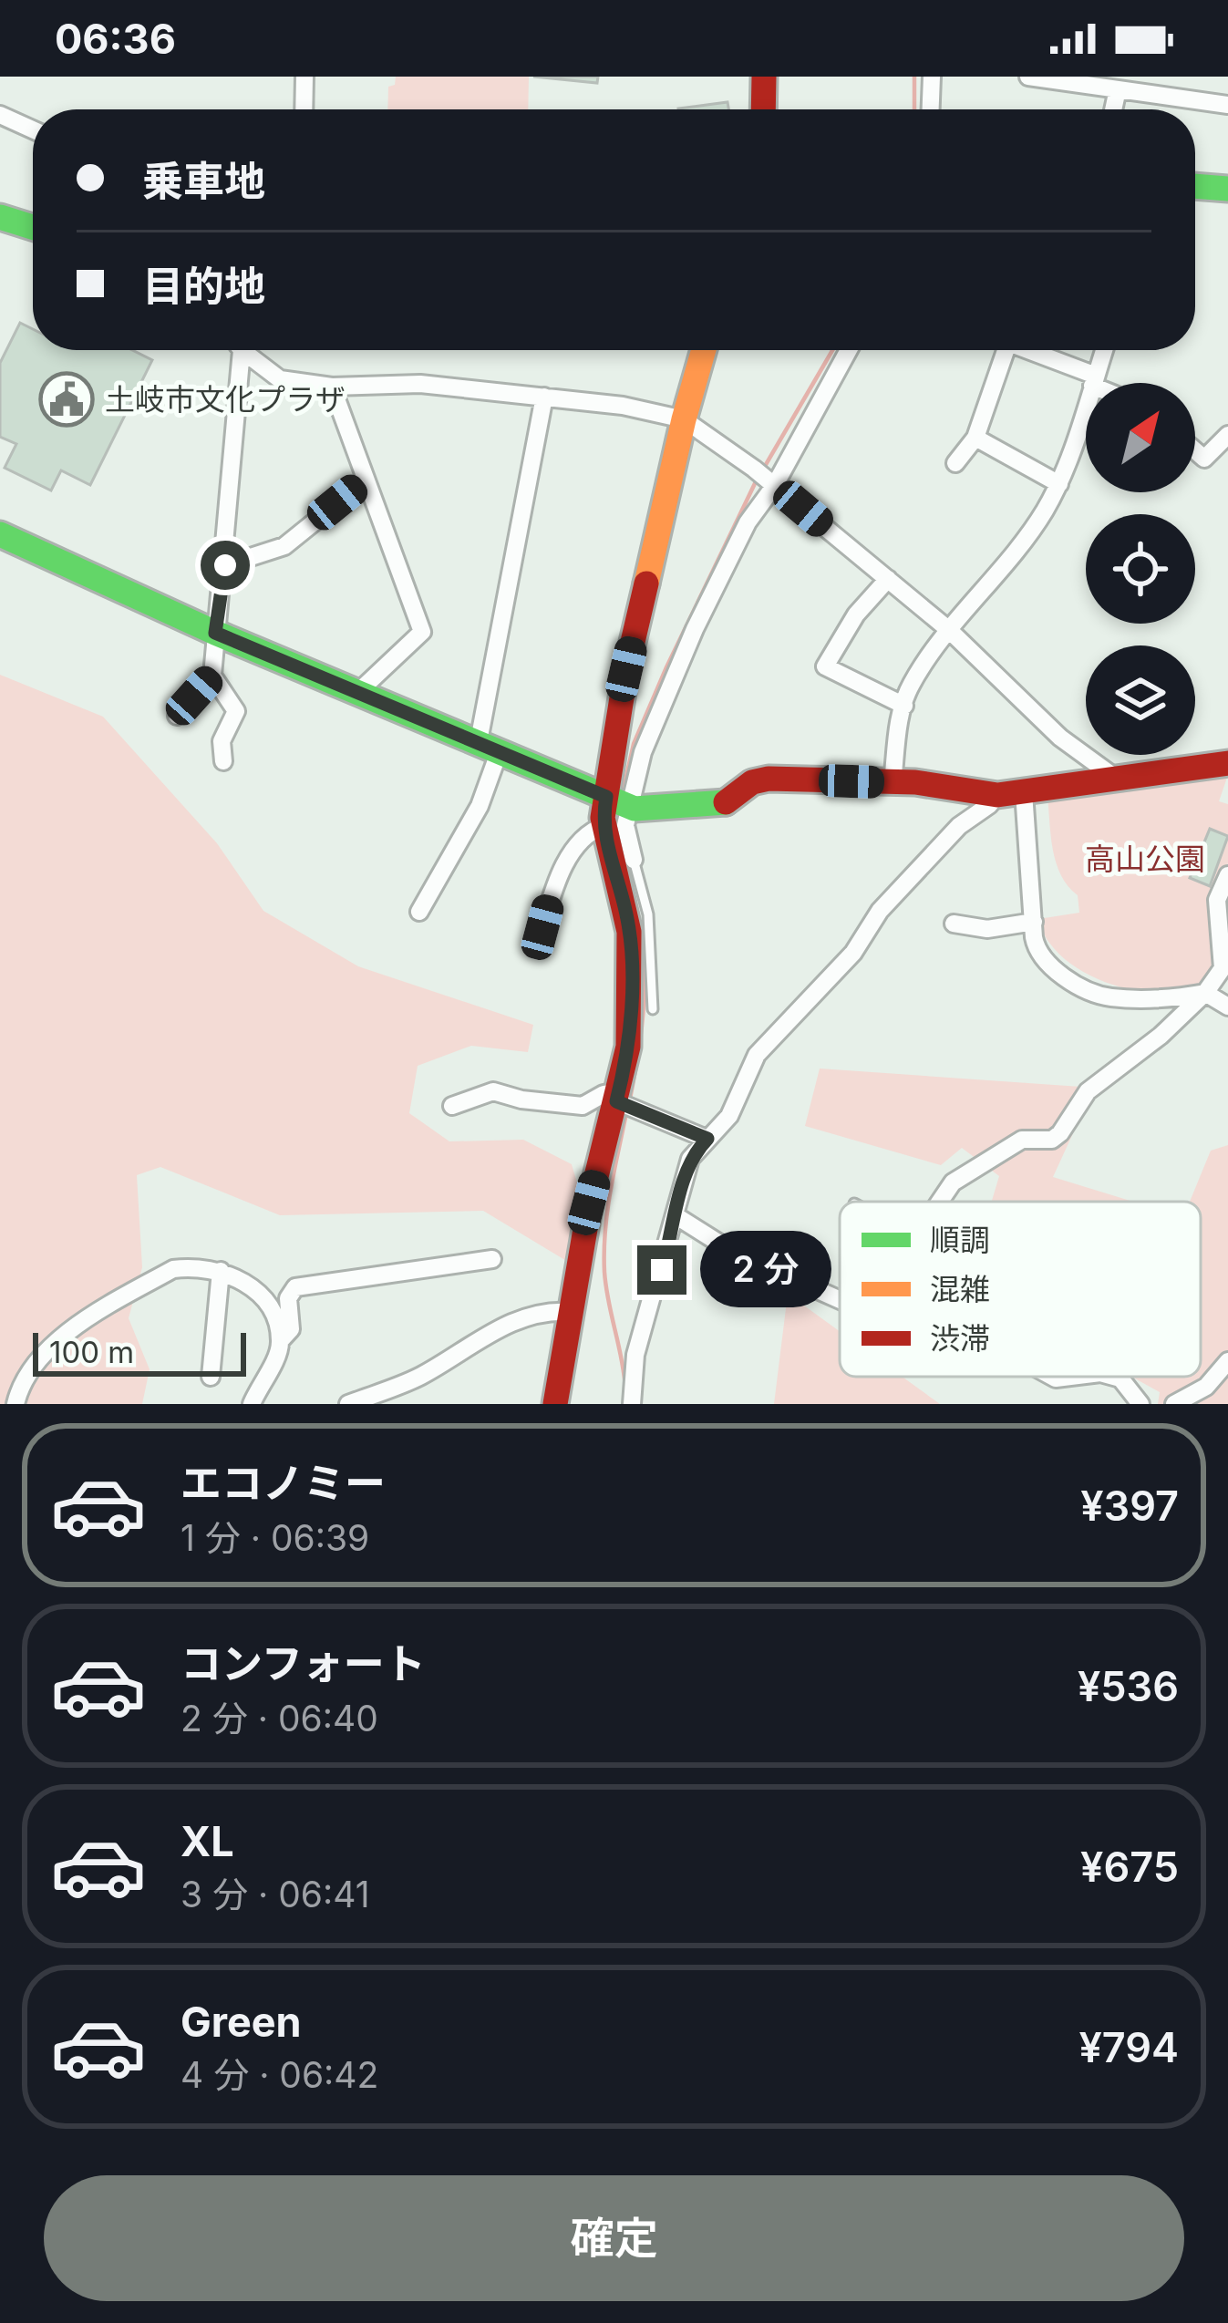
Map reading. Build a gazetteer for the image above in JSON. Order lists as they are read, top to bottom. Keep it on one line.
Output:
{"parks":["高山公園"],"places":{"public building":["土岐市文化プラザ"]},"legend":["順調","混雑","渋滞"],"scale_bar":"100 m","north":"top right","page":{"status":"06:36","banner":["乗車地","目的地"],"bubble":"2 分","scale":"100 m","list":[{"name":"エコノミー","note":"1 分 · 06:39","value":"¥397"},{"name":"コンフォート","note":"2 分 · 06:40","value":"¥536"},{"name":"XL","note":"3 分 · 06:41","value":"¥675"},{"name":"Green","note":"4 分 · 06:42","value":"¥794"}],"buttons":"確定"}}
